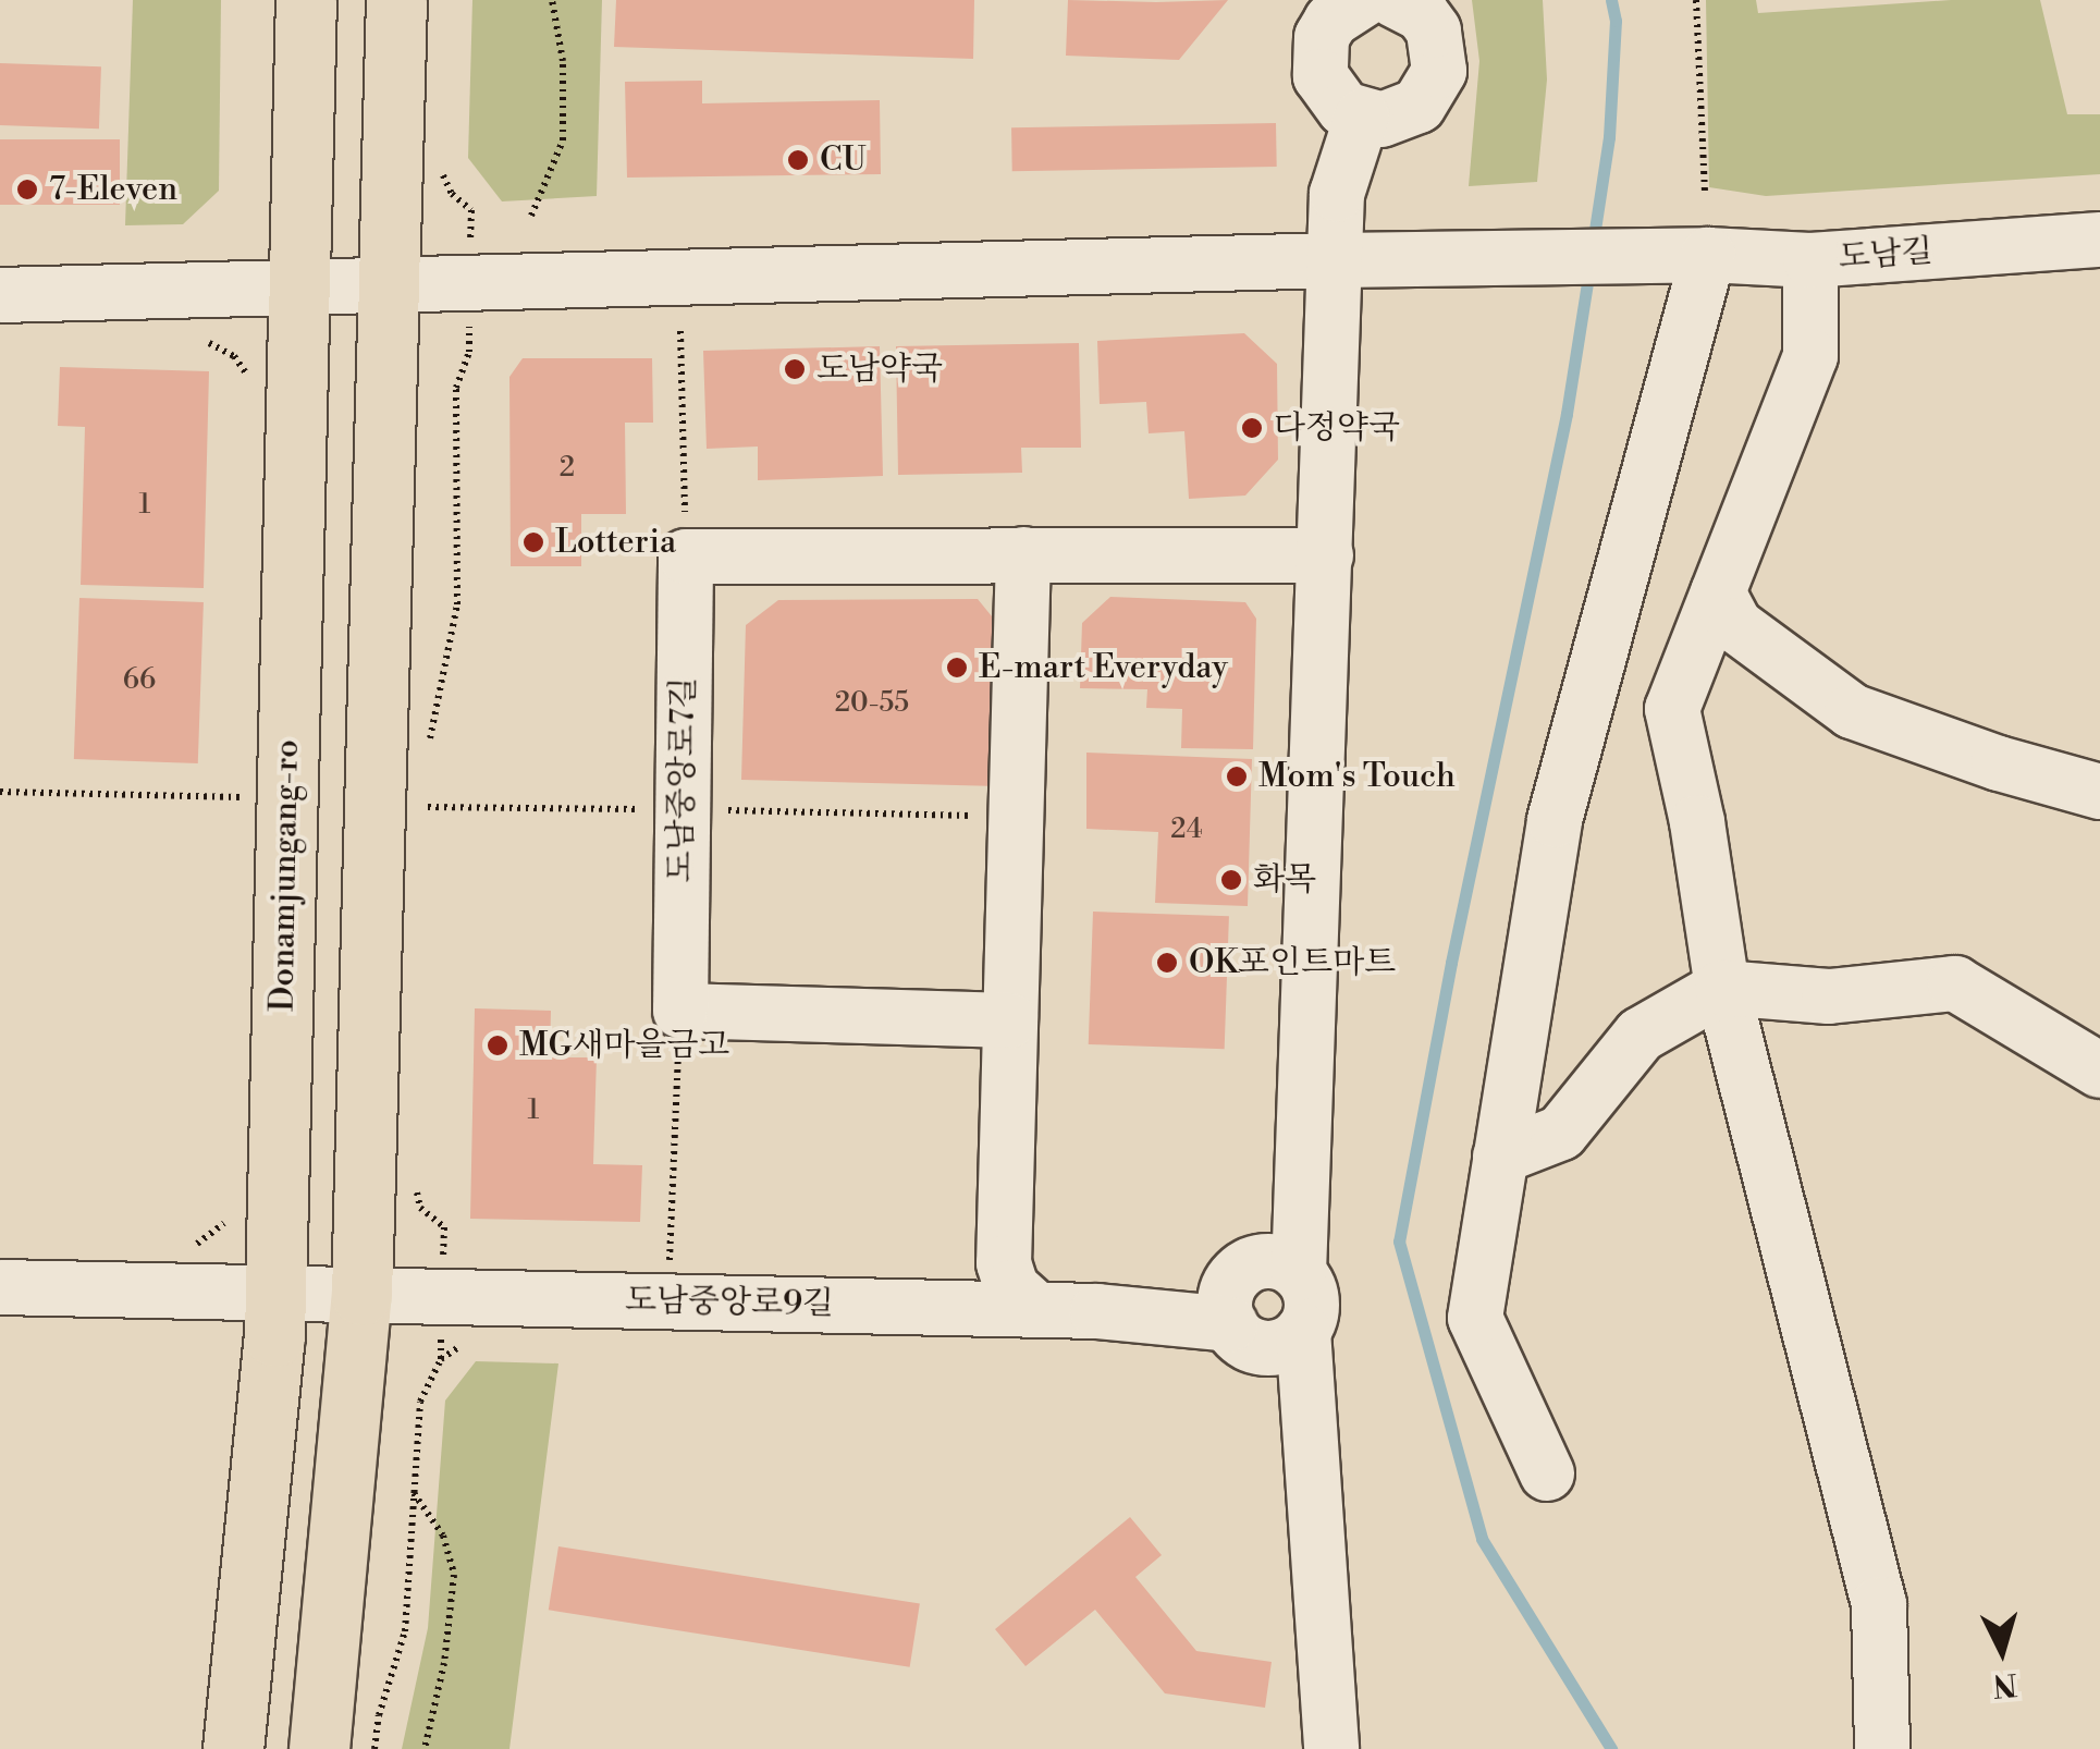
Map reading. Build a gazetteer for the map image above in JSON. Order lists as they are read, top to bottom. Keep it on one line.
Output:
{"streets":{"main road":["Donamjungang-ro"],"street":["도남길","도남중앙로7길","도남중앙로9길"]},"crossings":[["도남길","Donamjungang-ro"],["Donamjungang-ro","도남중앙로9길"]],"places":["CU","7-Eleven","도남약국","다정약국","Lotteria","E-mart Everyday","Mom's Touch","화목","OK포인트마트","MG새마을금고"],"house_numbers":["2","1","66","20-55","24","1"],"north":"bottom"}
